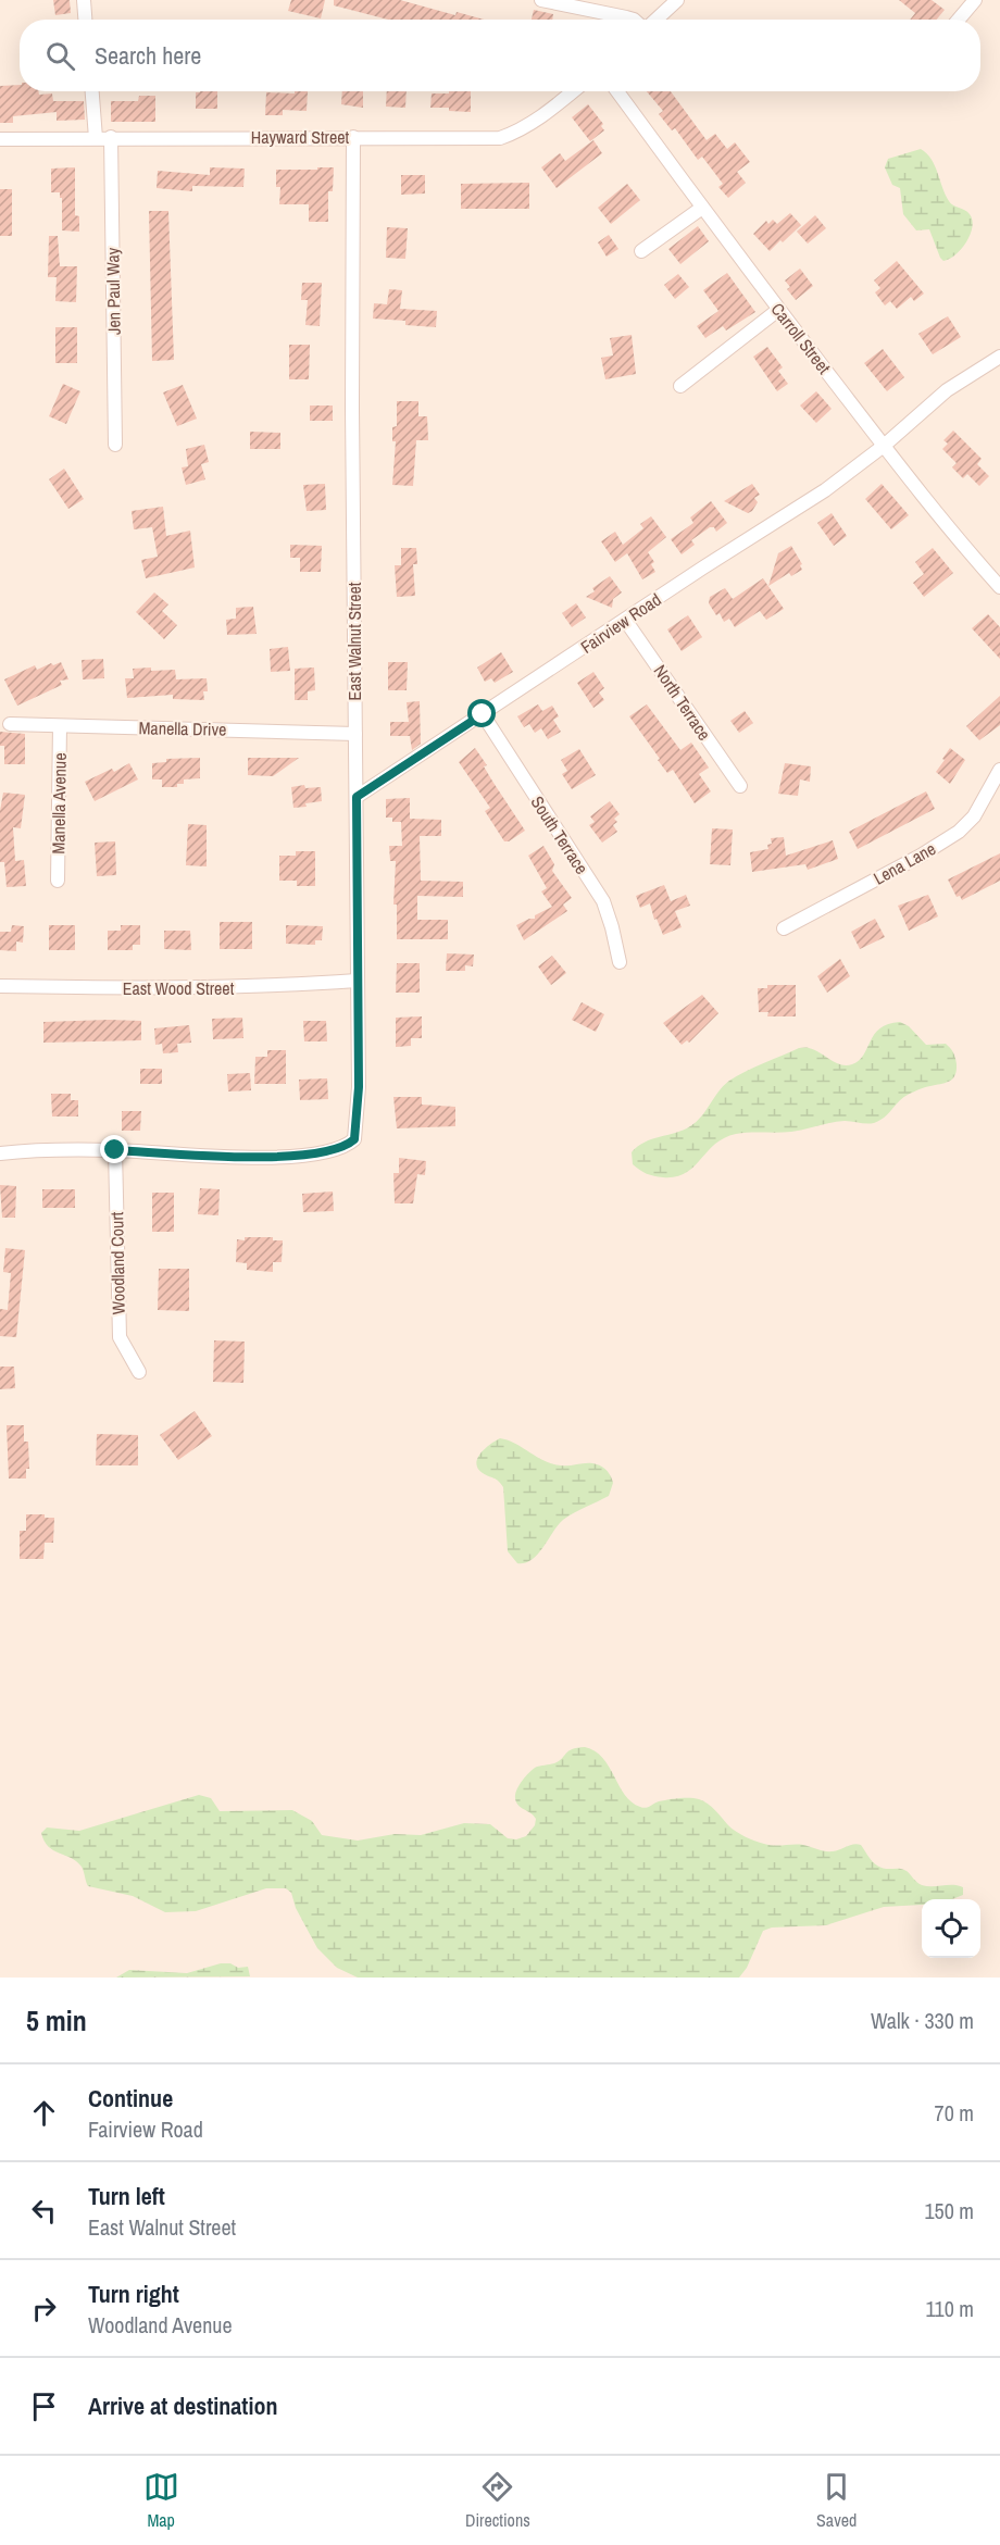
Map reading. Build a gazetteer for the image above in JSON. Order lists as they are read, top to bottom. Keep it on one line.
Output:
{"streets":{"street":["Hayward Street","Jen Paul Way","Carroll Street","Fairview Road","East Walnut Street","North Terrace","Manella Drive","Manella Avenue","South Terrace","Lena Lane","East Wood Street","Woodland Court"]},"crossings":[["Hayward Street","Jen Paul Way"],["Hayward Street","East Walnut Street"],["Carroll Street","Fairview Road"],["Fairview Road","East Walnut Street"],["Fairview Road","North Terrace"],["Fairview Road","South Terrace"],["East Walnut Street","Manella Drive"],["East Walnut Street","East Wood Street"],["East Walnut Street","Woodland Court"],["Manella Drive","Manella Avenue"]],"page":{"search":"Search here","heading":["5 min","Walk · 330 m"],"list":[["Continue","Fairview Road","70 m"],["Turn left","East Walnut Street","150 m"],["Turn right","Woodland Avenue","110 m"],"Arrive at destination"],"nav":["Map","Directions","Saved"]}}
